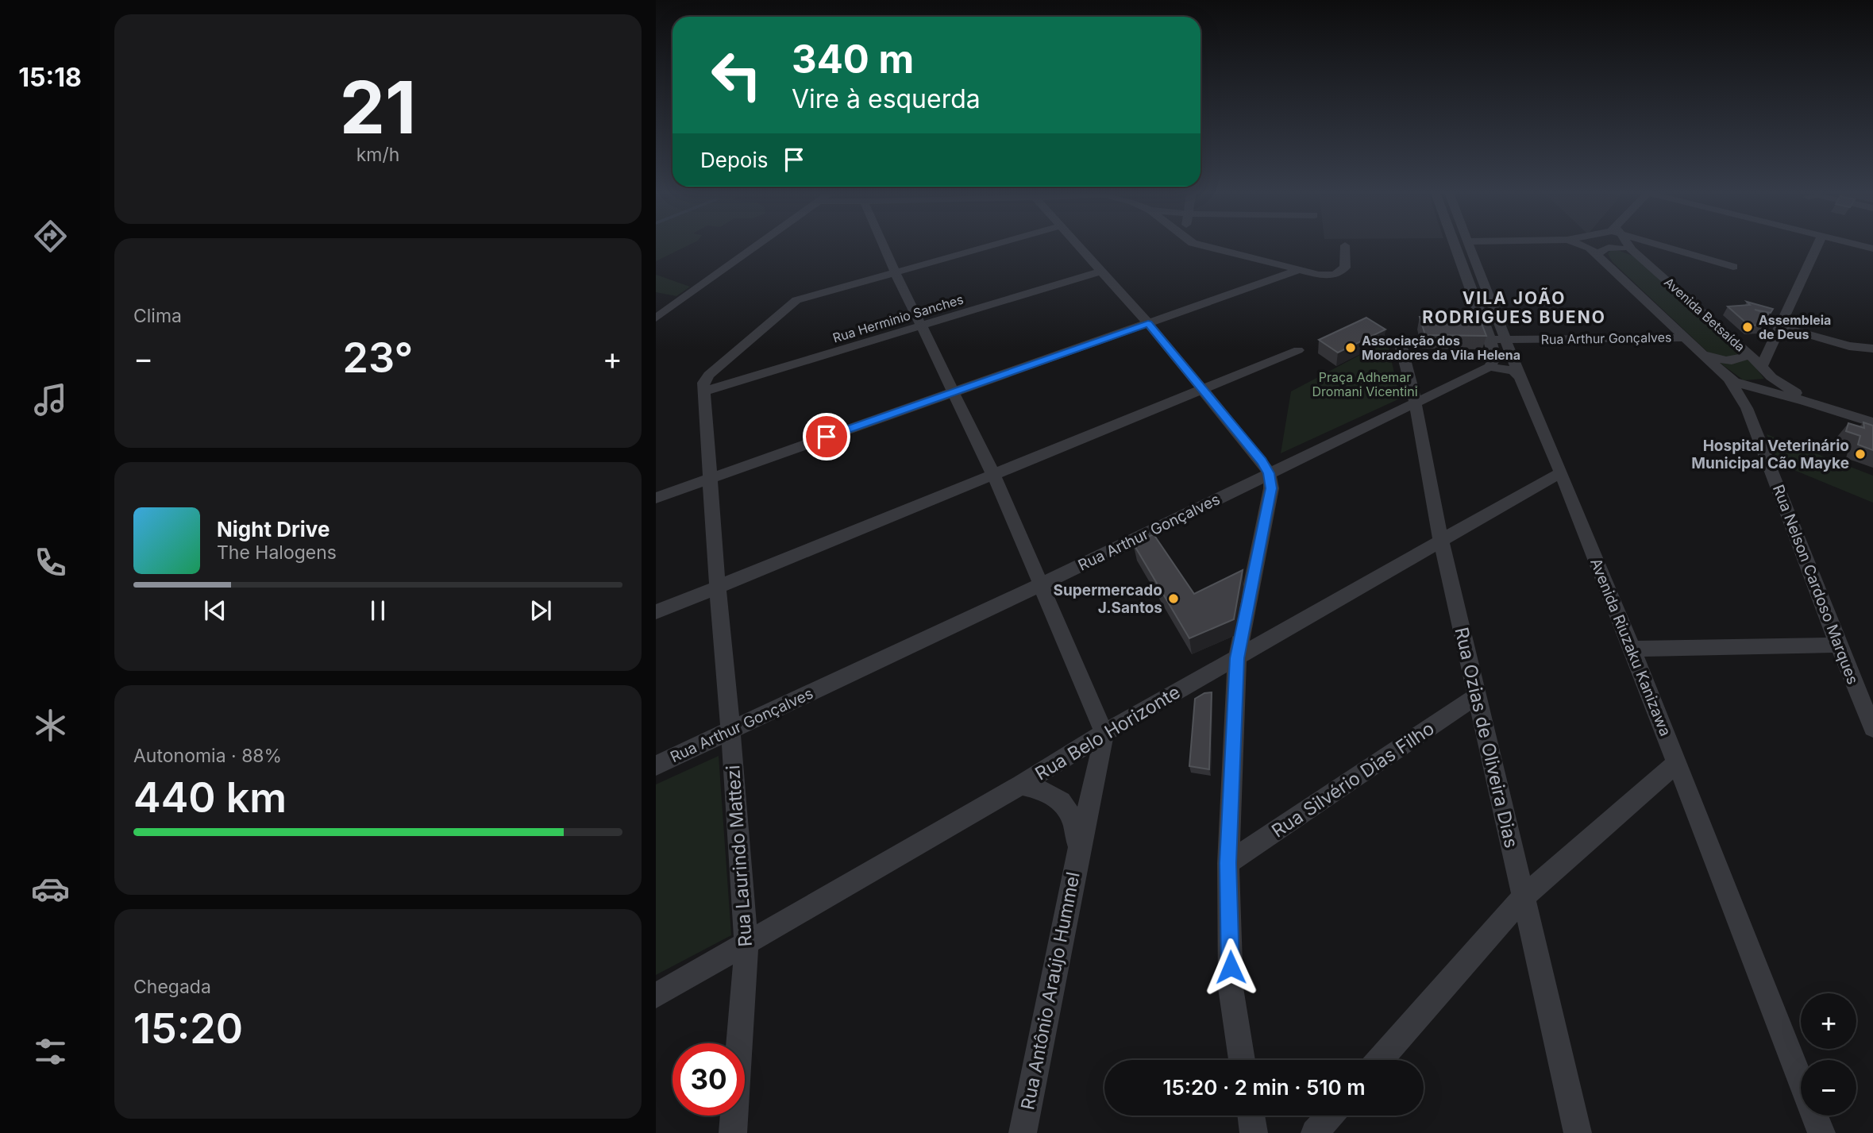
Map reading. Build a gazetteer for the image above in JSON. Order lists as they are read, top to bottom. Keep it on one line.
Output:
{"streets":{"street":["Avenida Betsaída","Rua Herminio Sanches","Rua Arthur Gonçalves","Rua Nelson Cardoso Marques","Avenida Riuzaku Kanizawa","Rua Belo Horizonte","Rua Ozias de Oliveira Dias","Rua Silvério Dias Filho","Rua Laurindo Mattezi","Rua Antônio Araújo Hummel"]},"crossings":[["Avenida Betsaída","Rua Nelson Cardoso Marques"],["Rua Herminio Sanches","Rua Laurindo Mattezi"],["Rua Arthur Gonçalves","Rua Nelson Cardoso Marques"],["Rua Arthur Gonçalves","Avenida Riuzaku Kanizawa"],["Rua Arthur Gonçalves","Rua Ozias de Oliveira Dias"],["Rua Arthur Gonçalves","Rua Laurindo Mattezi"],["Avenida Riuzaku Kanizawa","Rua Belo Horizonte"],["Rua Belo Horizonte","Rua Ozias de Oliveira Dias"],["Rua Belo Horizonte","Rua Laurindo Mattezi"],["Rua Belo Horizonte","Rua Antônio Araújo Hummel"],["Rua Ozias de Oliveira Dias","Rua Silvério Dias Filho"]],"districts":["VILA JOÃO RODRIGUES BUENO"],"parks":["Praça Adhemar Dromani Vicentini"],"places":["Assembleia de Deus","Associação dos Moradores da Vila Helena","Hospital Veterinário Municipal Cão Mayke","Supermercado J.Santos"],"page":{"tabs":"15:18","tile":[["21","km/h"],"Clima",["Autonomia · 88%","440 km"],["Chegada","15:20"]],"turn":["340 m","Vire à esquerda"],"then":"Depois","heat":["−","23°","+"],"song":["Night Drive","The Halogens"],"map_buttons":["+","−"],"limit":"30","trip":"15:20 · 2 min · 510 m"}}
